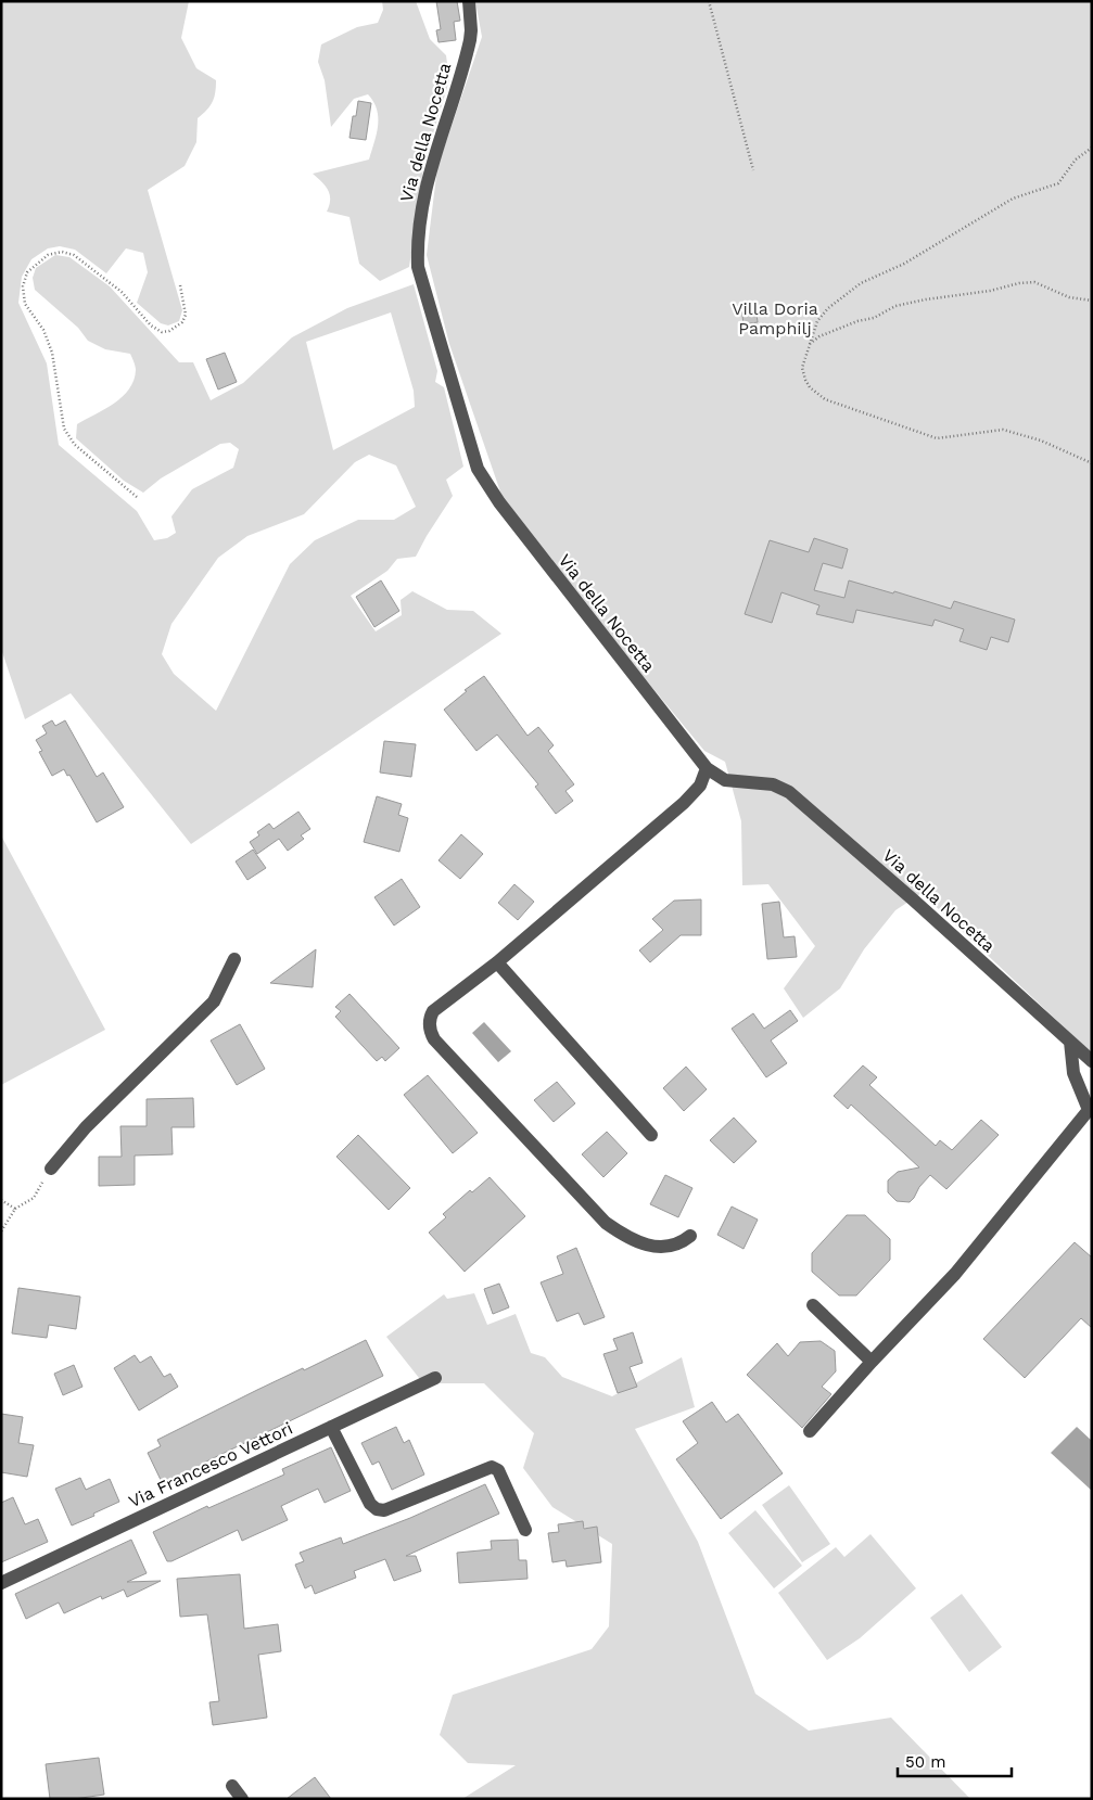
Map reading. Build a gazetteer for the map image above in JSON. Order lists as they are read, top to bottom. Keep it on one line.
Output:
{"streets":{"street":["Via della Nocetta","Via Francesco Vettori"]},"parks":["Villa Doria Pamphilj"],"scale_bar":"50 m"}
